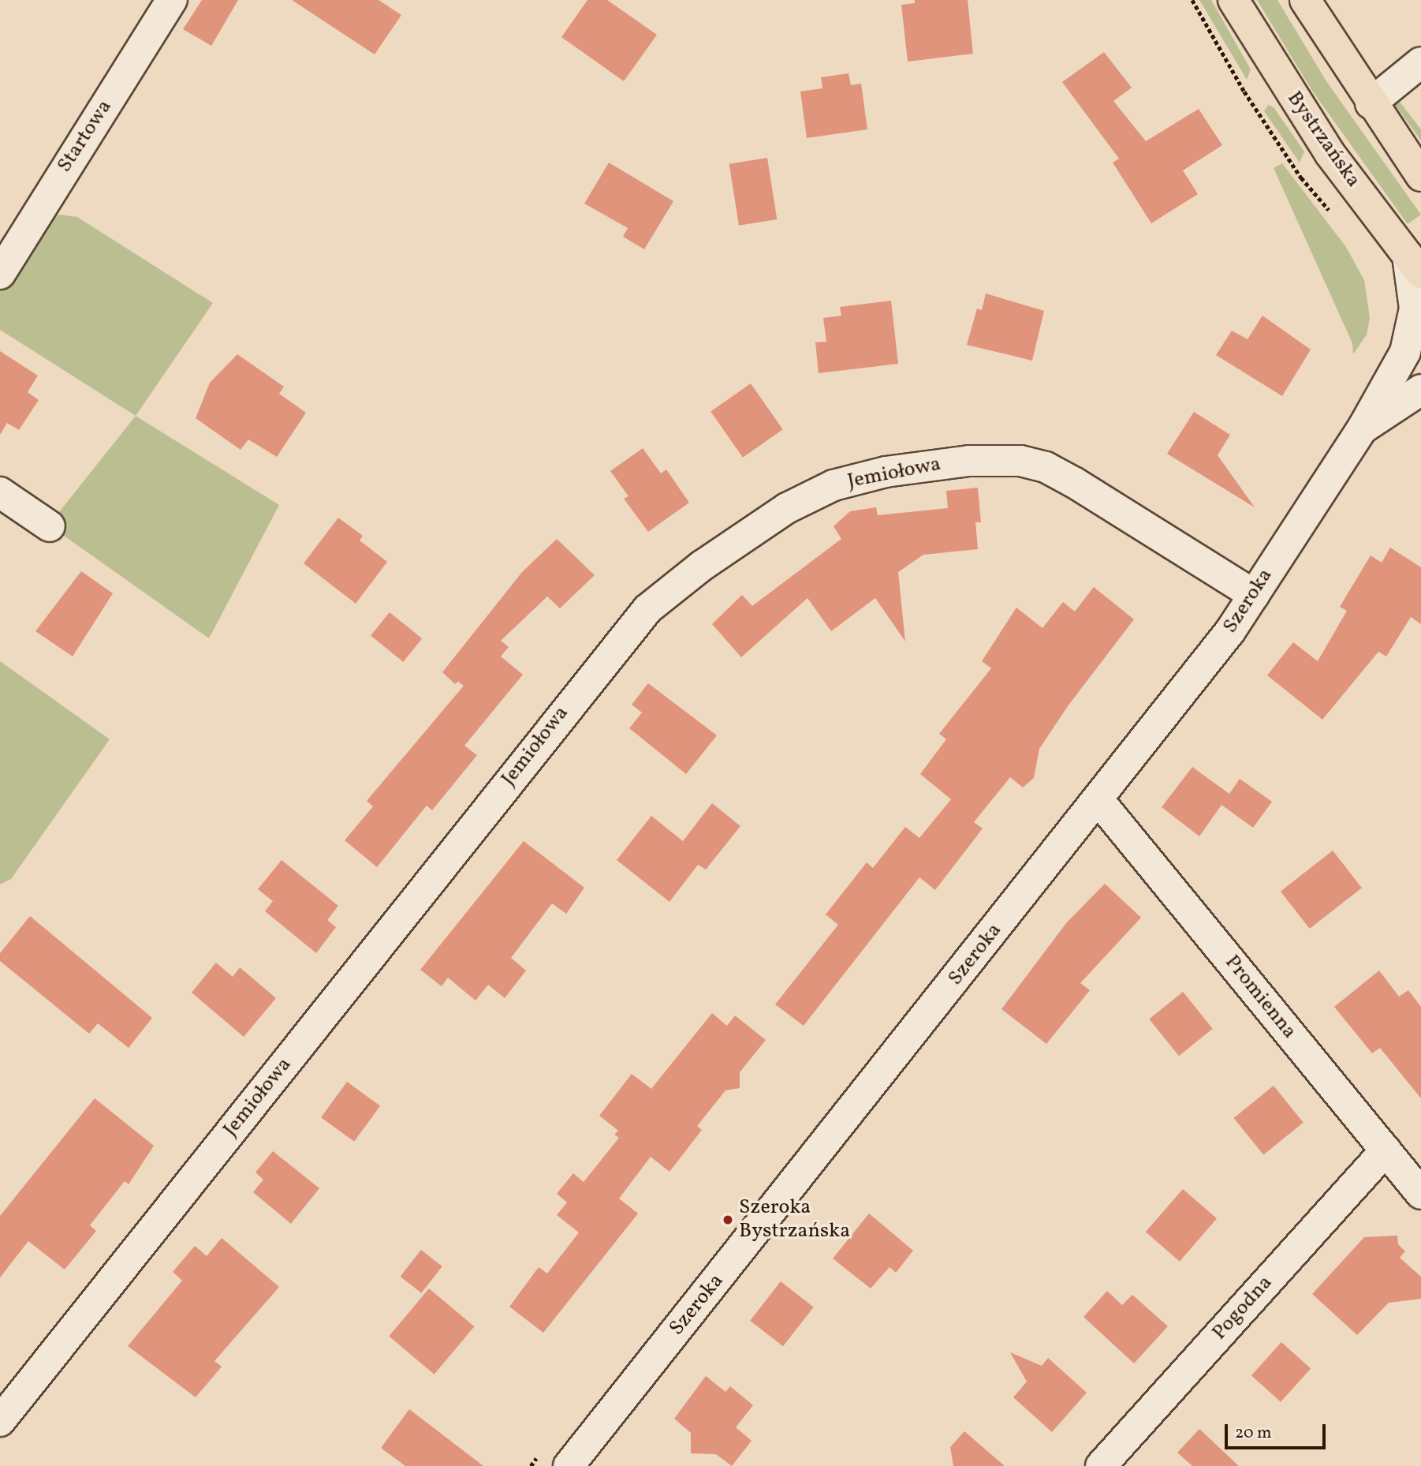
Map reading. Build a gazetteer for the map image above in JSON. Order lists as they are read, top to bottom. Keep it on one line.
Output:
{"streets":{"main road":["Bystrzańska"],"street":["Startowa","Jemiołowa","Szeroka","Promienna","Pogodna"]},"crossings":[["Bystrzańska","Szeroka"],["Jemiołowa","Szeroka"],["Szeroka","Promienna"],["Promienna","Pogodna"]],"places":["Szeroka Bystrzańska"],"scale_bar":"20 m"}
